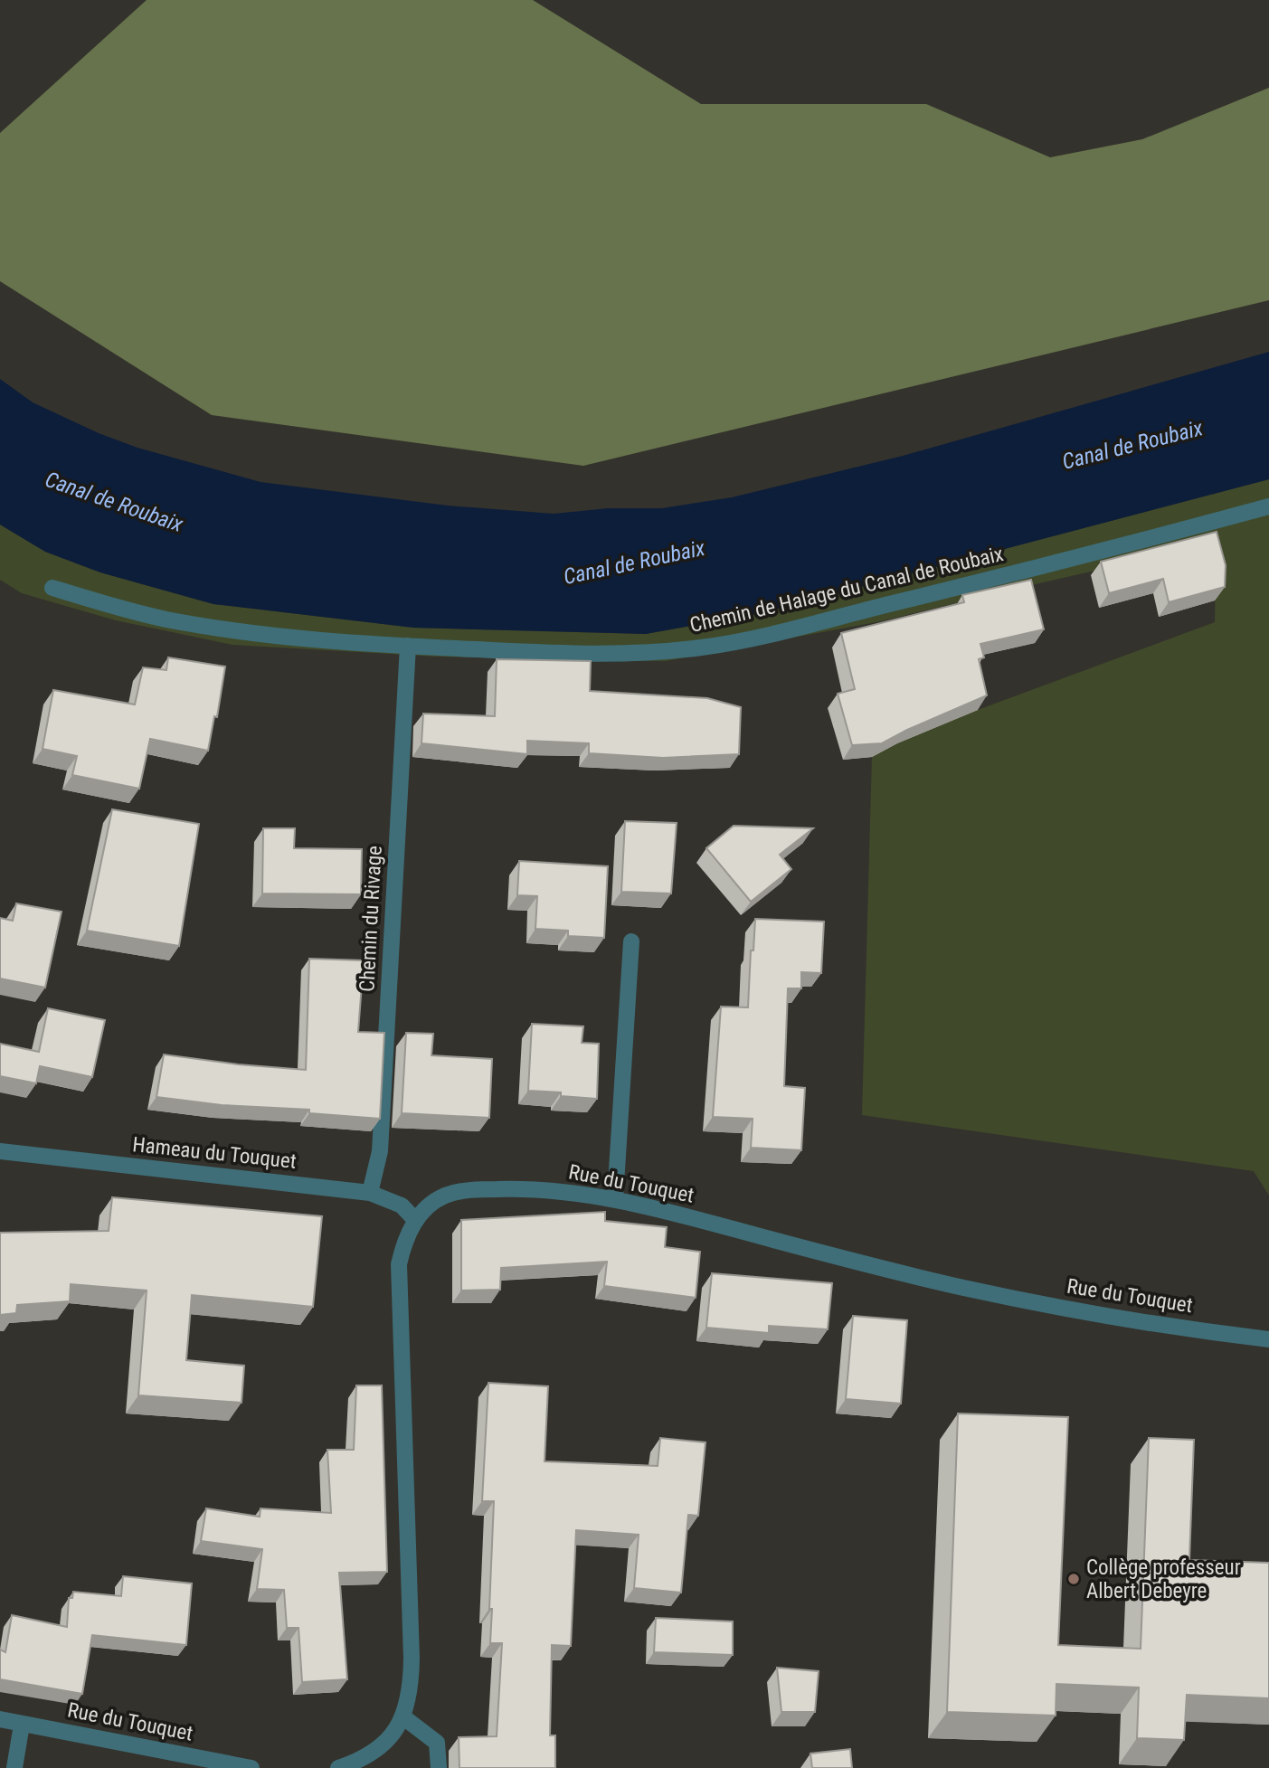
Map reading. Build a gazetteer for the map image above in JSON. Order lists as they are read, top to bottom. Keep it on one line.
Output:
{"streets":{"street":["Chemin de Halage du Canal de Roubaix","Chemin du Rivage","Hameau du Touquet","Rue du Touquet"]},"crossings":[["Chemin de Halage du Canal de Roubaix","Chemin du Rivage"],["Chemin du Rivage","Hameau du Touquet"],["Hameau du Touquet","Rue du Touquet"]],"water":["Canal de Roubaix"],"places":["Collège professeur Albert Debeyre"]}
